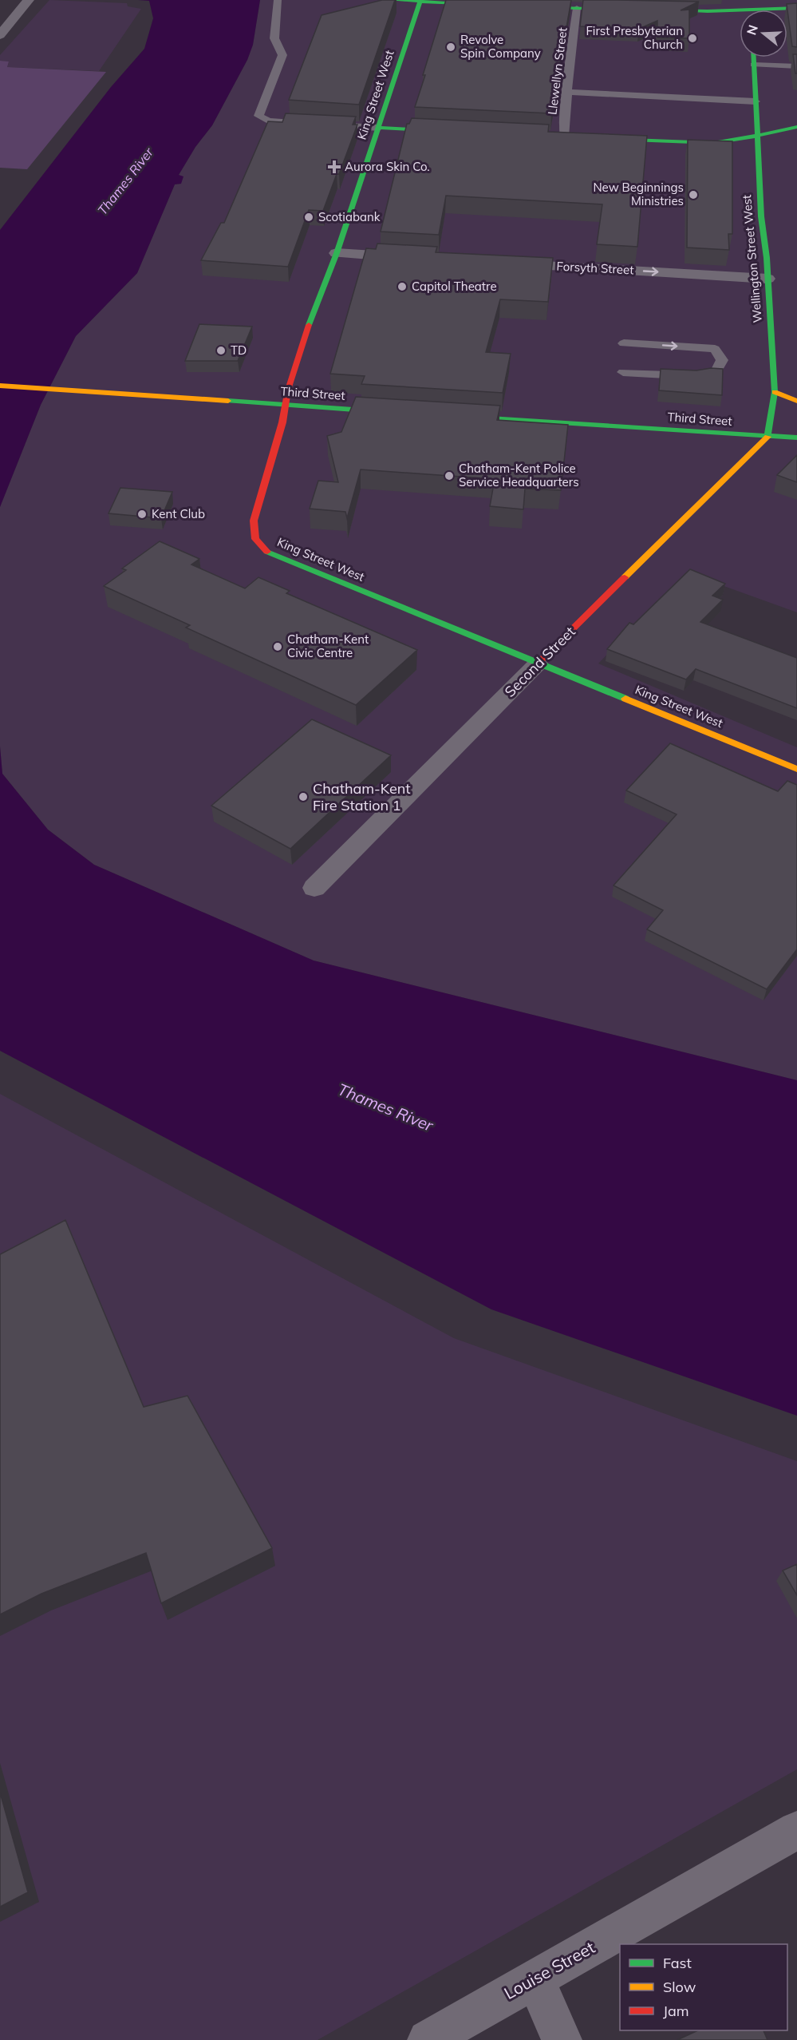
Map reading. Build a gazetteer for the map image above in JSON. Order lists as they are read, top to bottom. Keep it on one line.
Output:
{"streets":{"street":["King Street West","Wellington Street West","Forsyth Street","Third Street","Second Street","Louise Street"],"lane":["Llewellyn Street"]},"crossings":[["King Street West","Third Street"],["King Street West","Second Street"],["Wellington Street West","Forsyth Street"],["Wellington Street West","Third Street"],["Wellington Street West","Second Street"],["Third Street","Second Street"]],"water":["Thames River"],"places":{"other":["First Presbyterian Church","Revolve Spin Company","New Beginnings Ministries","Scotiabank","Capitol Theatre","TD","Chatham-Kent Police Service Headquarters","Kent Club","Chatham-Kent Civic Centre","Chatham-Kent Fire Station 1"],"health":["Aurora Skin Co."]},"legend":["Fast","Slow","Jam"],"north":"left"}
